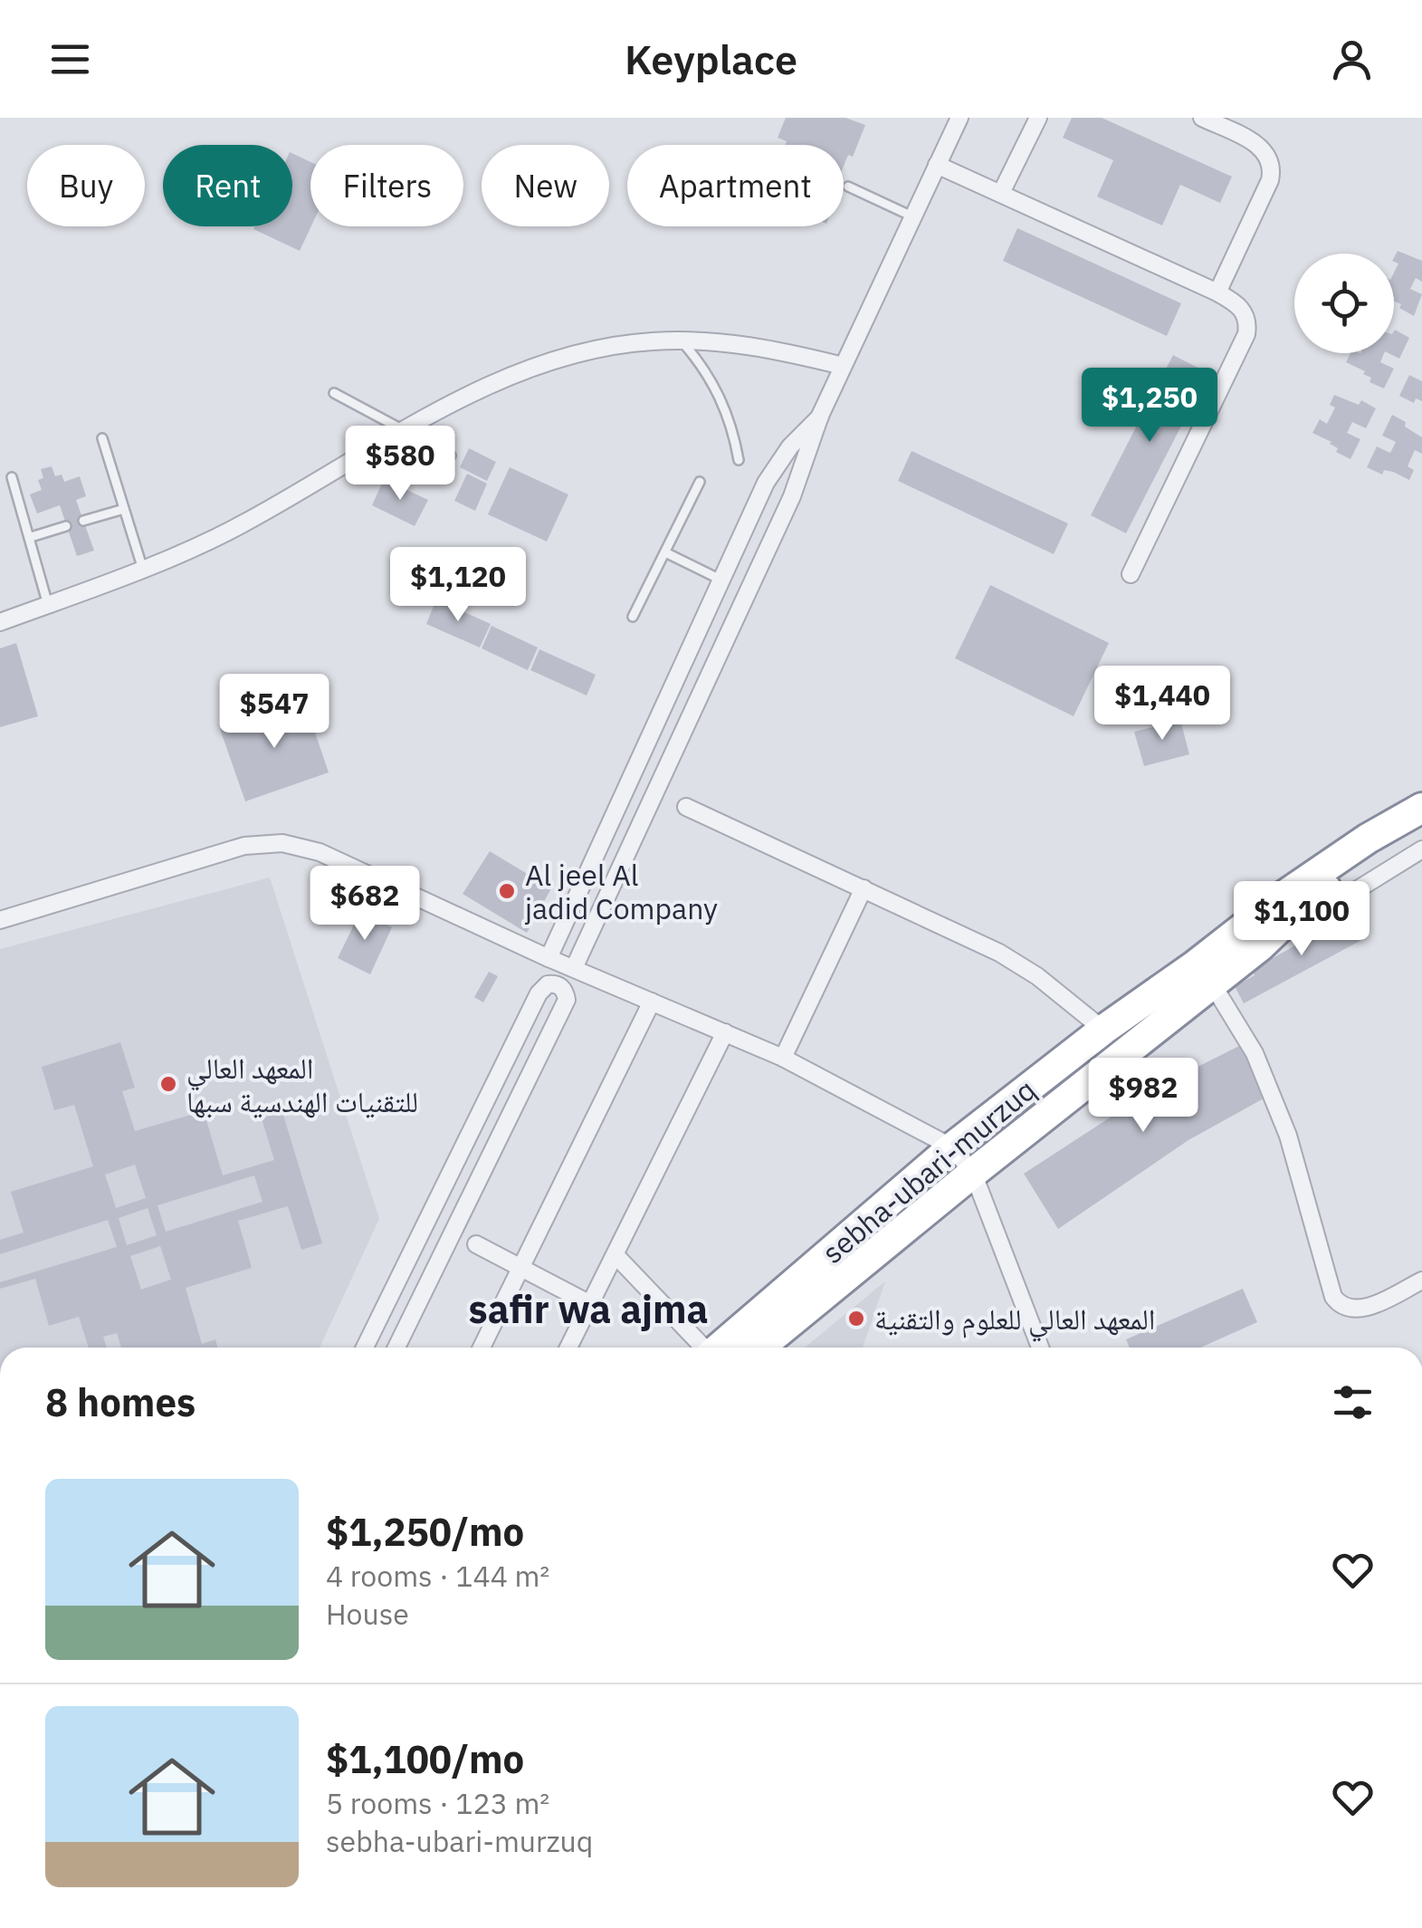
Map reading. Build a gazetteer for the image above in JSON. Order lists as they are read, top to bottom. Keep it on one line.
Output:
{"streets":{"highway":["sebha-ubari-murzuq"]},"districts":["safir wa ajma"],"places":["Al jeel Al jadid Company","المعهد العالي للتقنيات الهندسية سبها","المعهد العالي للعلوم والتقنية"],"page":{"header":"Keyplace","chip":["Buy","Rent","Filters","New","Apartment"],"price":["$1,250","$580","$1,120","$1,440","$547","$682","$1,100","$982"],"heading":"8 homes","list":[{"name":"$1,250/mo","note":"4 rooms · 144 m² · House"},{"name":"$1,100/mo","note":"5 rooms · 123 m² · sebha-ubari-murzuq"}]}}
